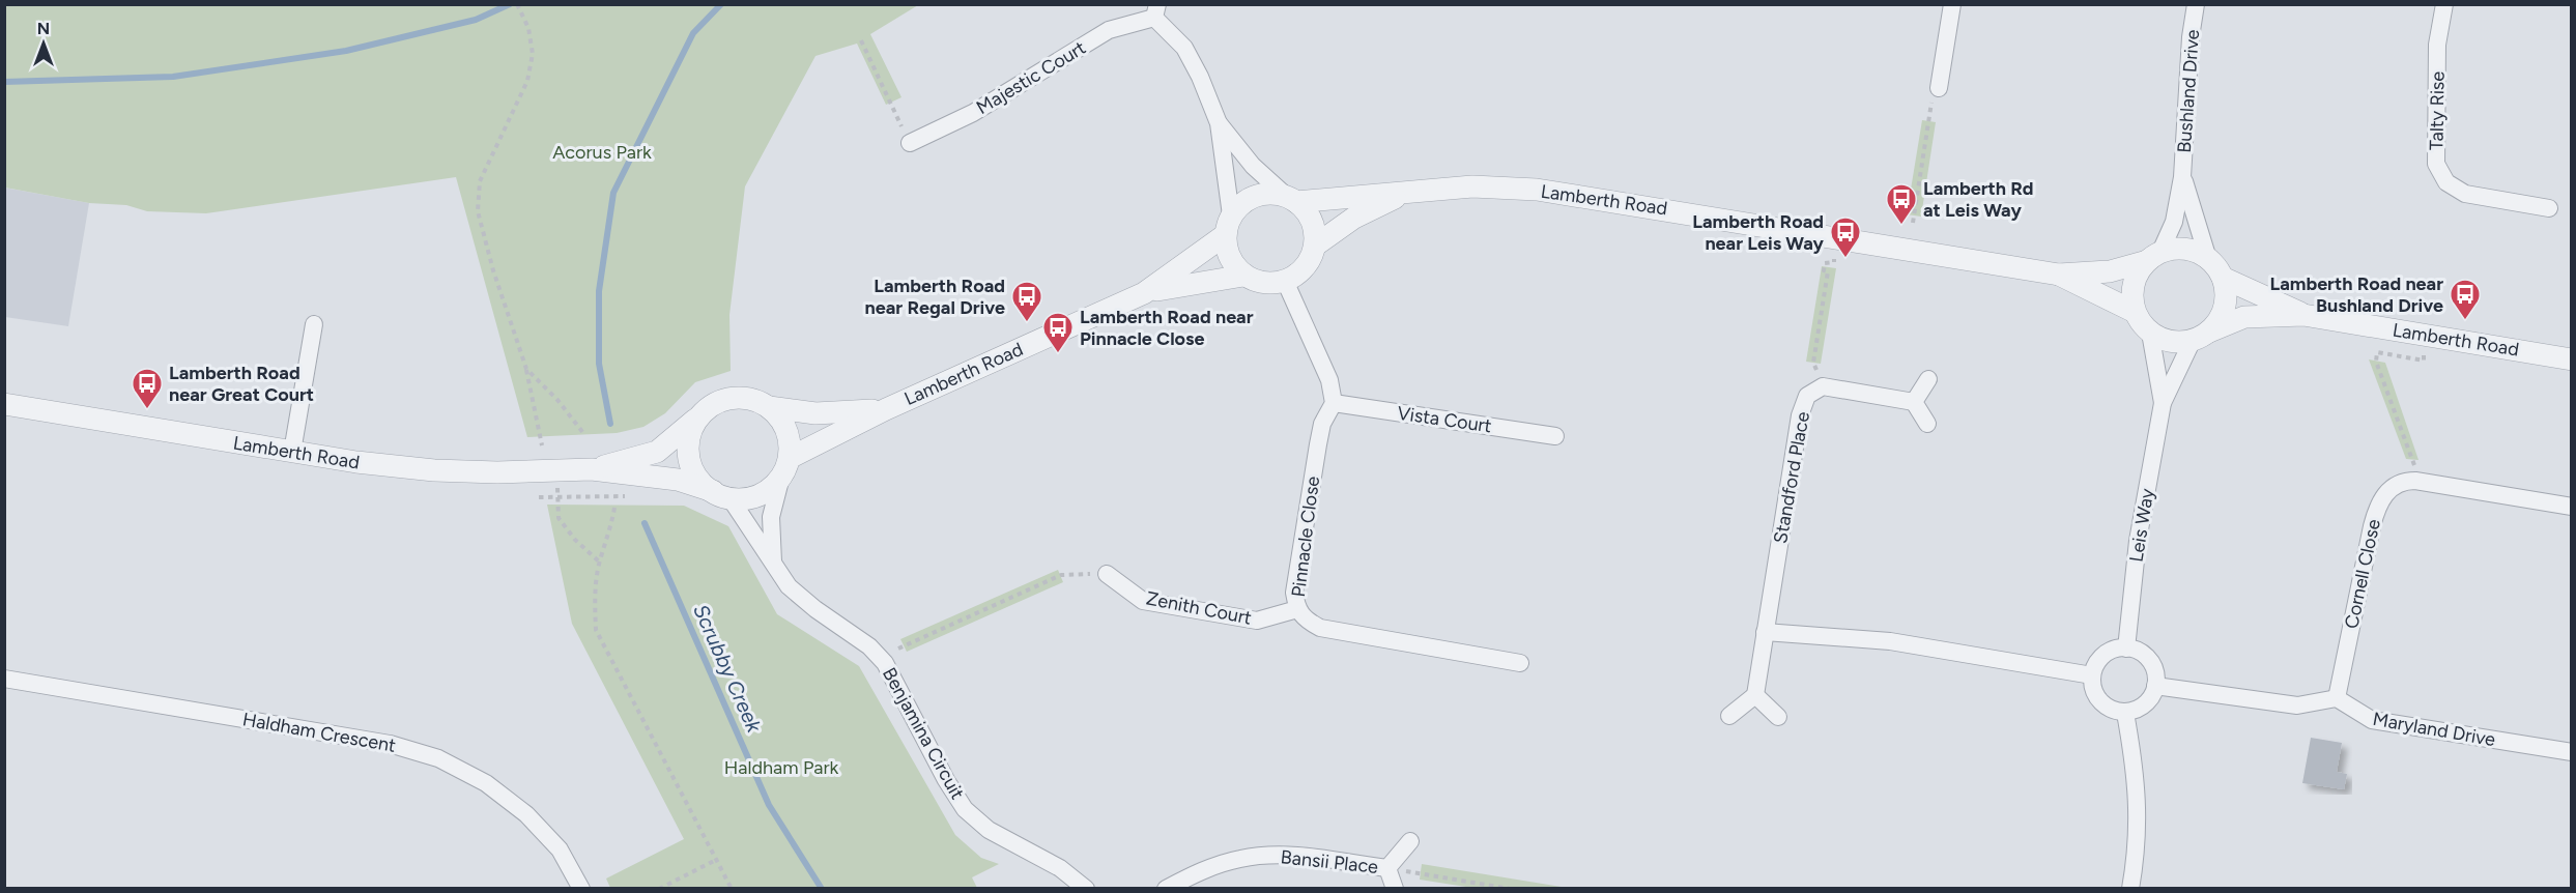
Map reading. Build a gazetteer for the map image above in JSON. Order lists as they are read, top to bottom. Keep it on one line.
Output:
{"streets":{"street":["Majestic Court","Bushland Drive","Talty Rise","Lamberth Road","Vista Court","Standford Place","Leis Way","Pinnacle Close","Cornell Close","Zenith Court","Maryland Drive","Haldham Crescent","Benjamina Circuit","Bansii Place"]},"crossings":[["Bushland Drive","Lamberth Road"],["Bushland Drive","Leis Way"],["Lamberth Road","Leis Way"],["Lamberth Road","Benjamina Circuit"],["Vista Court","Pinnacle Close"],["Pinnacle Close","Zenith Court"],["Cornell Close","Maryland Drive"]],"water":["Scrubby Creek"],"parks":["Acorus Park","Haldham Park"],"places":{"bus stop":["Lamberth Rd at Leis Way","Lamberth Road near Leis Way","Lamberth Road near Bushland Drive","Lamberth Road near Regal Drive","Lamberth Road near Pinnacle Close","Lamberth Road near Great Court"]},"north":"top"}
